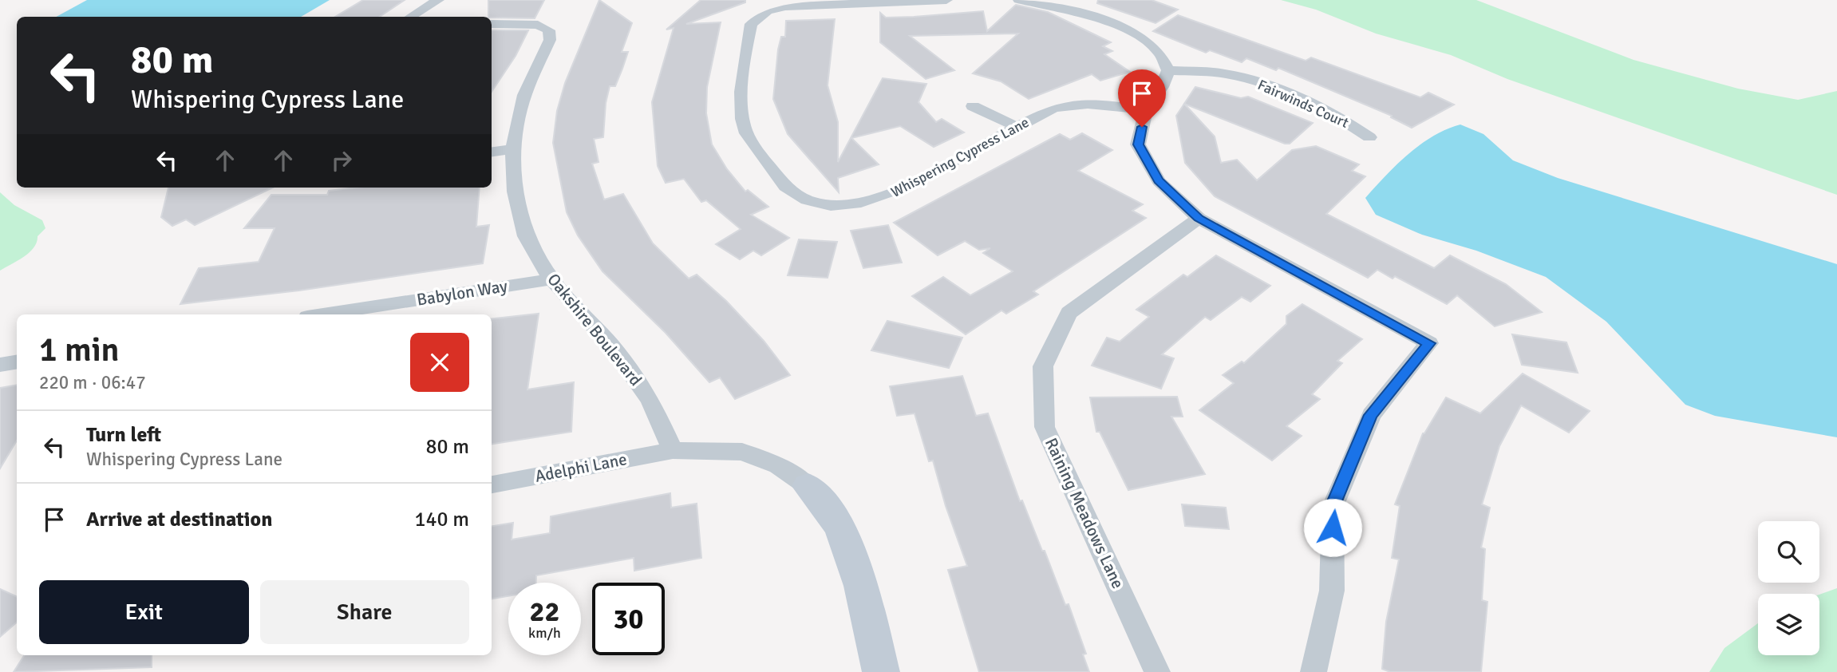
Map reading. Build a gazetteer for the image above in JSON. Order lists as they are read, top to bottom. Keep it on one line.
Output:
{"streets":{"street":["Fairwinds Court","Whispering Cypress Lane","Babylon Way","Oakshire Boulevard","Adelphi Lane","Raining Meadows Lane"]},"crossings":[["Babylon Way","Oakshire Boulevard"],["Oakshire Boulevard","Adelphi Lane"]],"page":{"turn":["80 m","Whispering Cypress Lane"],"heading":["1 min","220 m · 06:47"],"list":[{"name":"Turn left","note":"Whispering Cypress Lane","value":"80 m"},{"name":"Arrive at destination","value":"140 m"}],"buttons":["Exit","Share"],"speed":"22 km/h","limit":"30"}}
